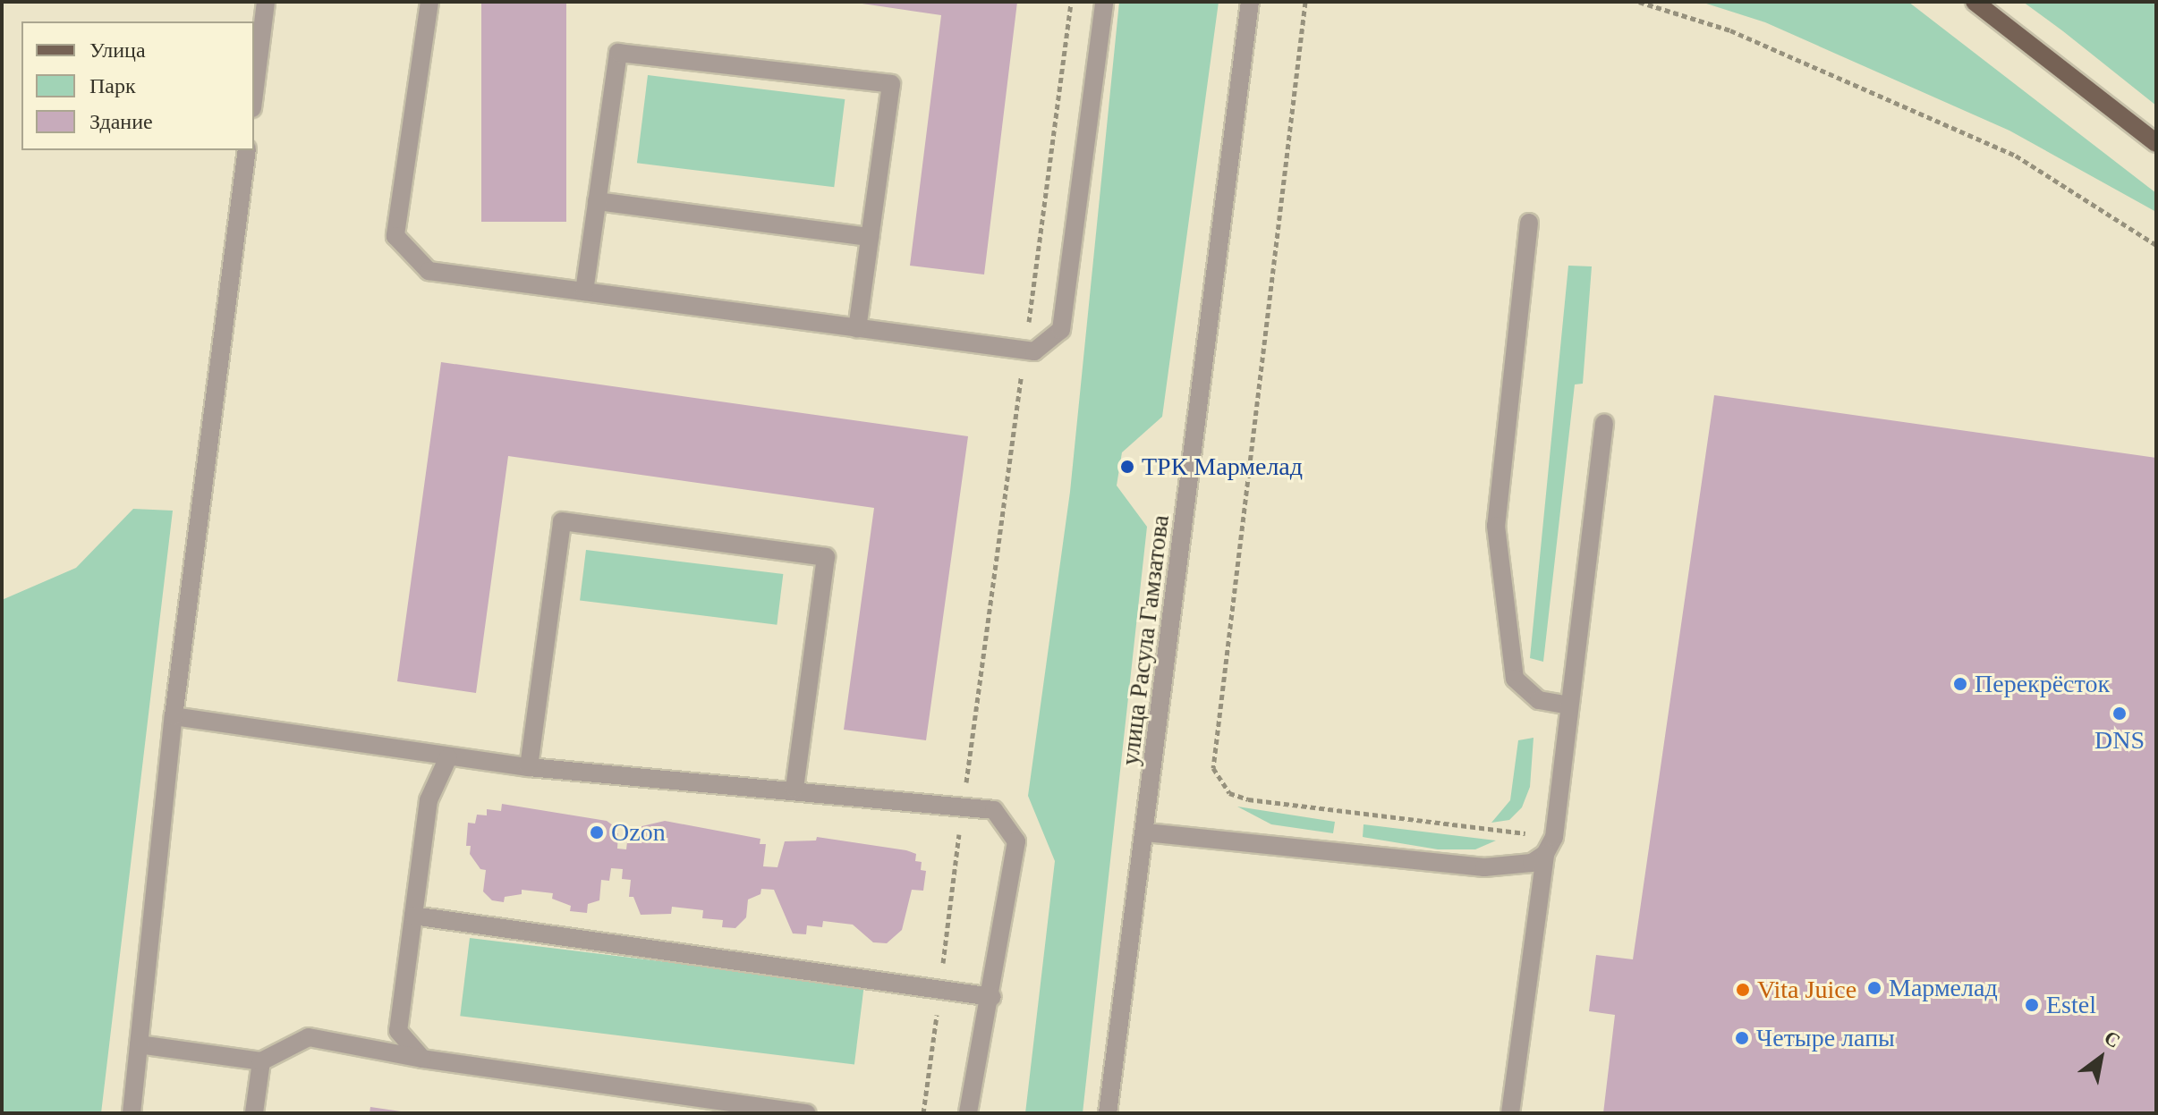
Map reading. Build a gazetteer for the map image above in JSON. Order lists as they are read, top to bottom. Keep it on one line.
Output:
{"streets":{"street":["улица Расула Гамзатова"]},"places":["ТРК Мармелад","Перекрёсток","DNS","Ozon","Мармелад","Vita Juice","Estel","Четыре лапы"],"legend":["Улица","Парк","Здание"],"north":"top right"}
